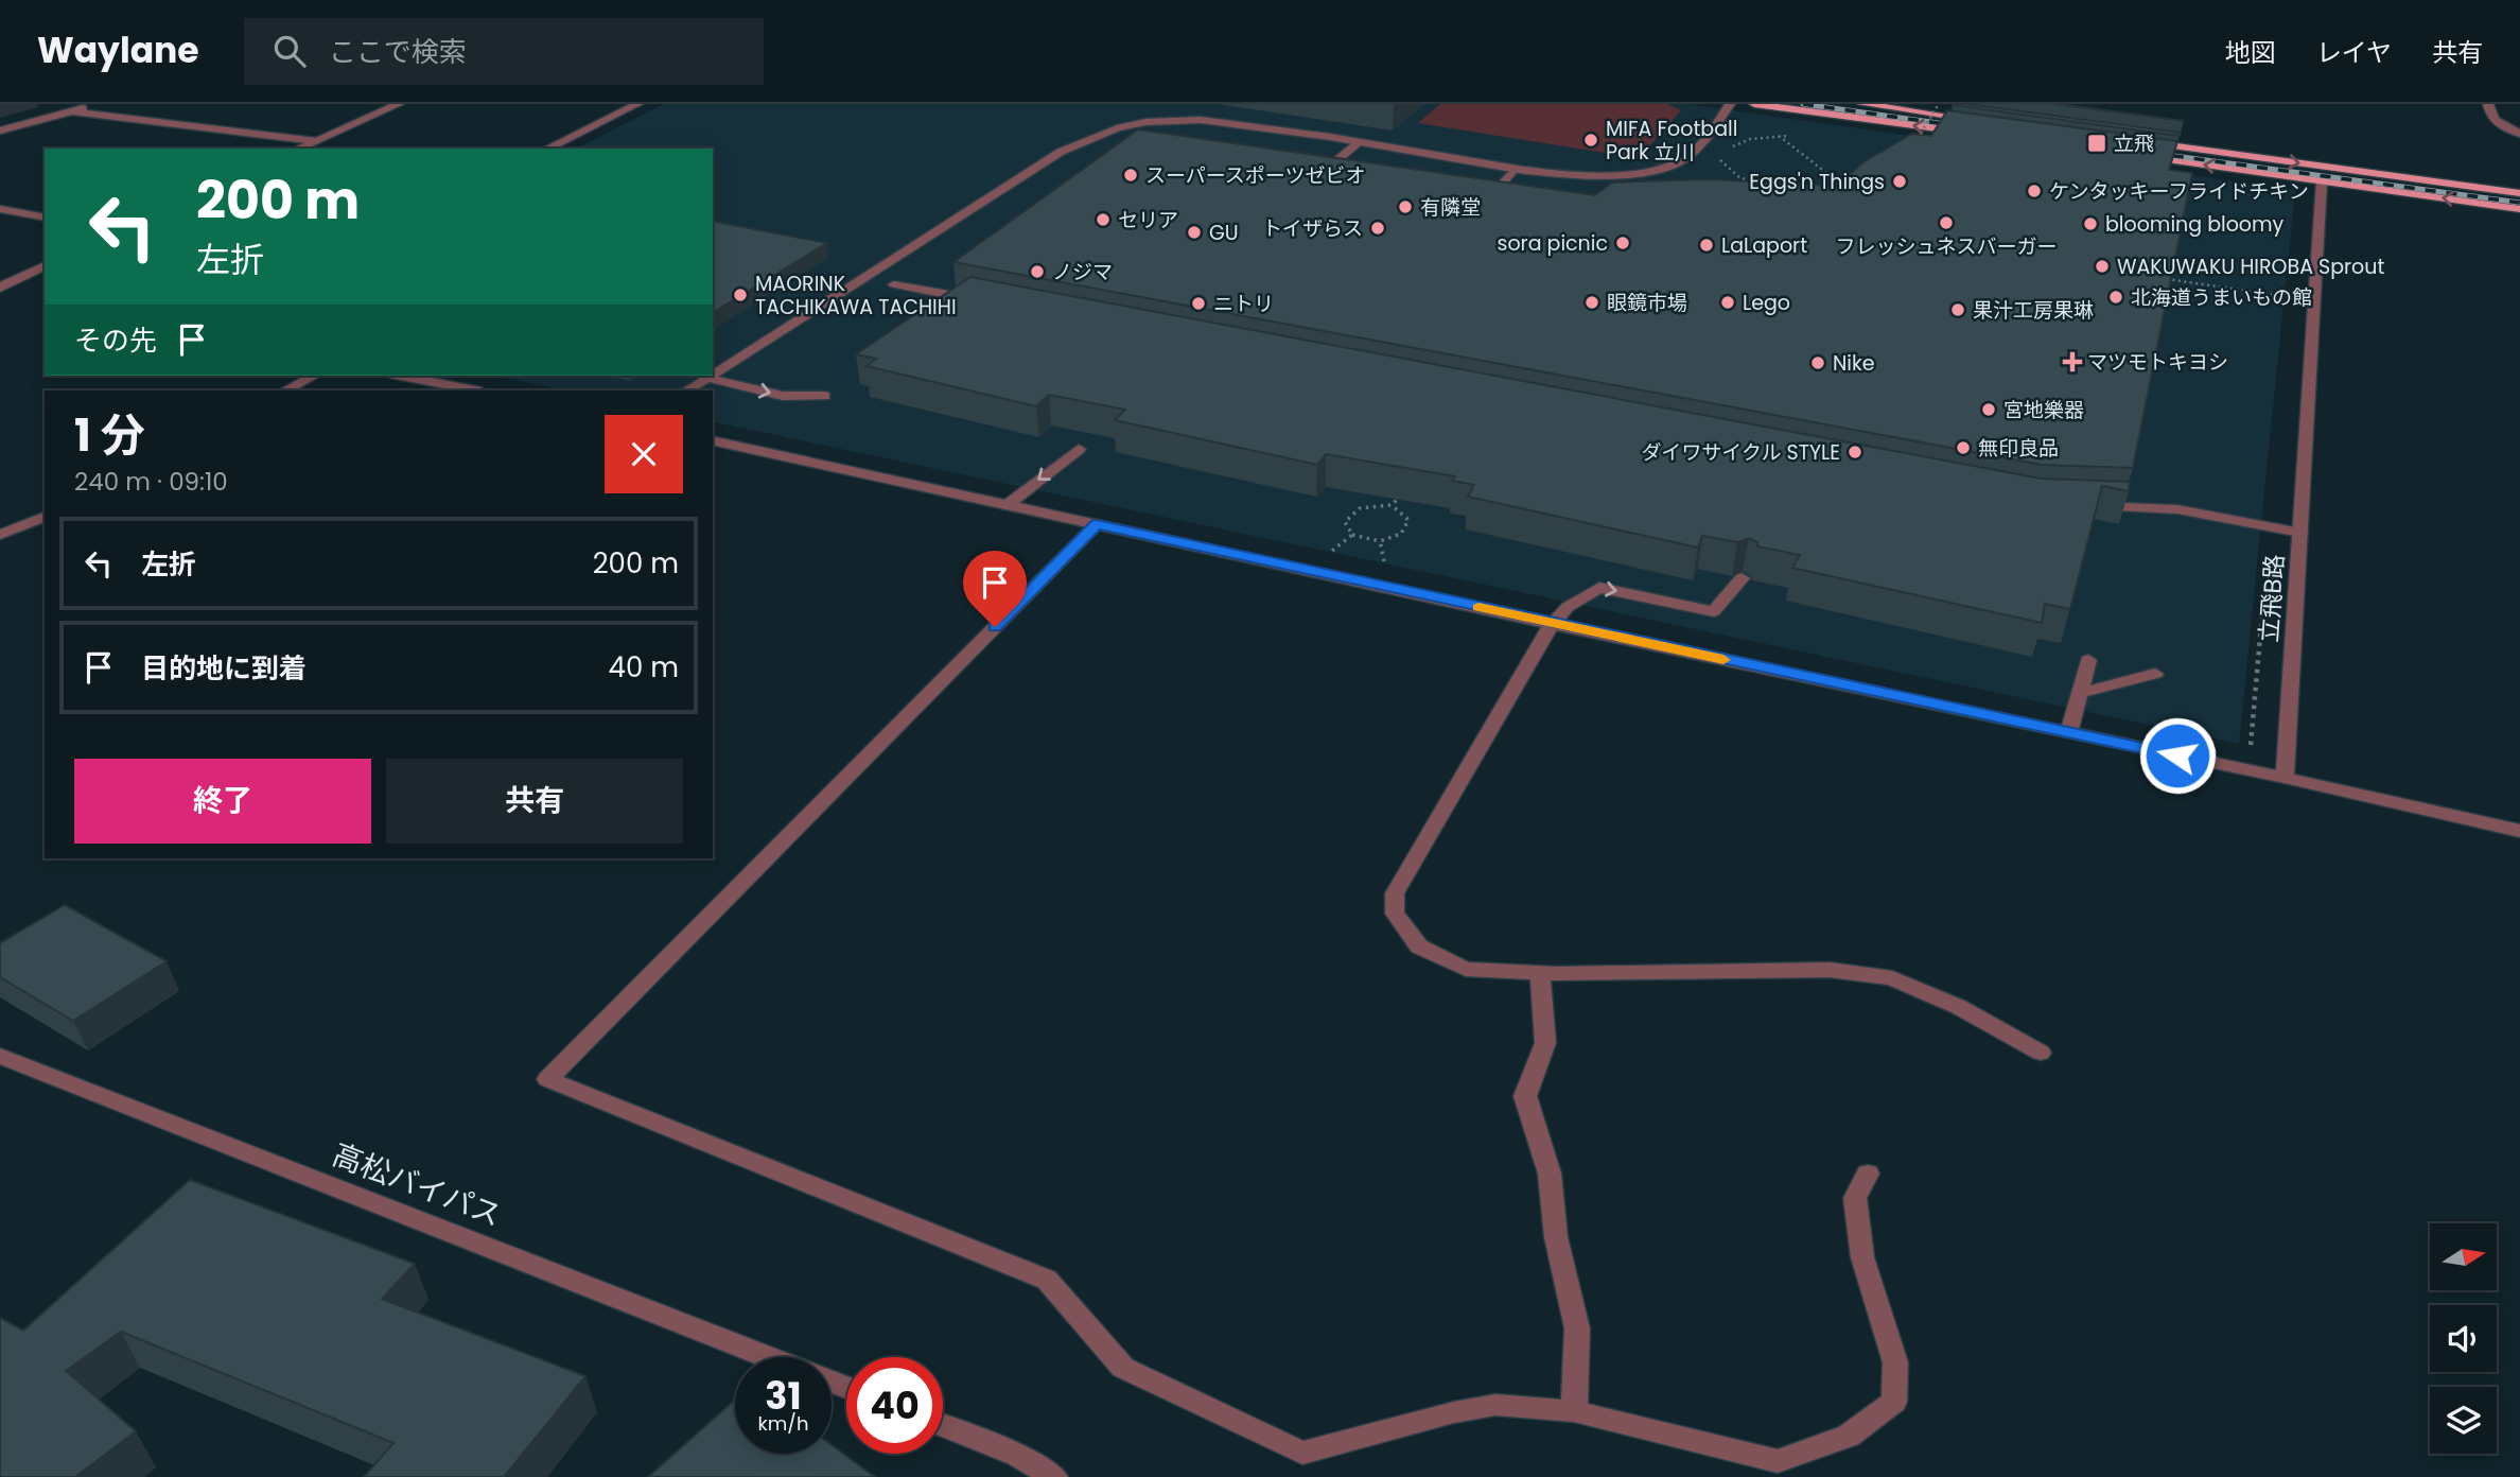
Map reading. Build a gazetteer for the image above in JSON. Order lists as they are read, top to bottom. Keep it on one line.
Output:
{"streets":{"street":["立飛B路","高松バイパス"]},"places":{"other":["MIFA Football Park 立川","スーパースポーツゼビオ","Eggs'n Things","ケンタッキーフライドチキン","有隣堂","セリア","フレッシュネスバーガー","blooming bloomy","トイザらス","GU","sora picnic","LaLaport","WAKUWAKU HIROBA Sprout","ノジマ","MAORINK TACHIKAWA TACHIHI","北海道うまいもの館","眼鏡市場","Lego","ニトリ","果汁工房果琳","Nike","宮地樂器","無印良品","ダイワサイクル STYLE"],"transit":["立飛"],"health":["マツモトキヨシ"]},"north":"right","page":{"header":"Waylane","search":"ここで検索","nav":["地図","レイヤ","共有"],"turn":["200 m","左折"],"then":"その先","heading":["1 分","240 m · 09:10"],"list":[{"name":"左折","value":"200 m"},{"name":"目的地に到着","value":"40 m"}],"buttons":["終了","共有"],"speed":"31 km/h","limit":"40"}}
